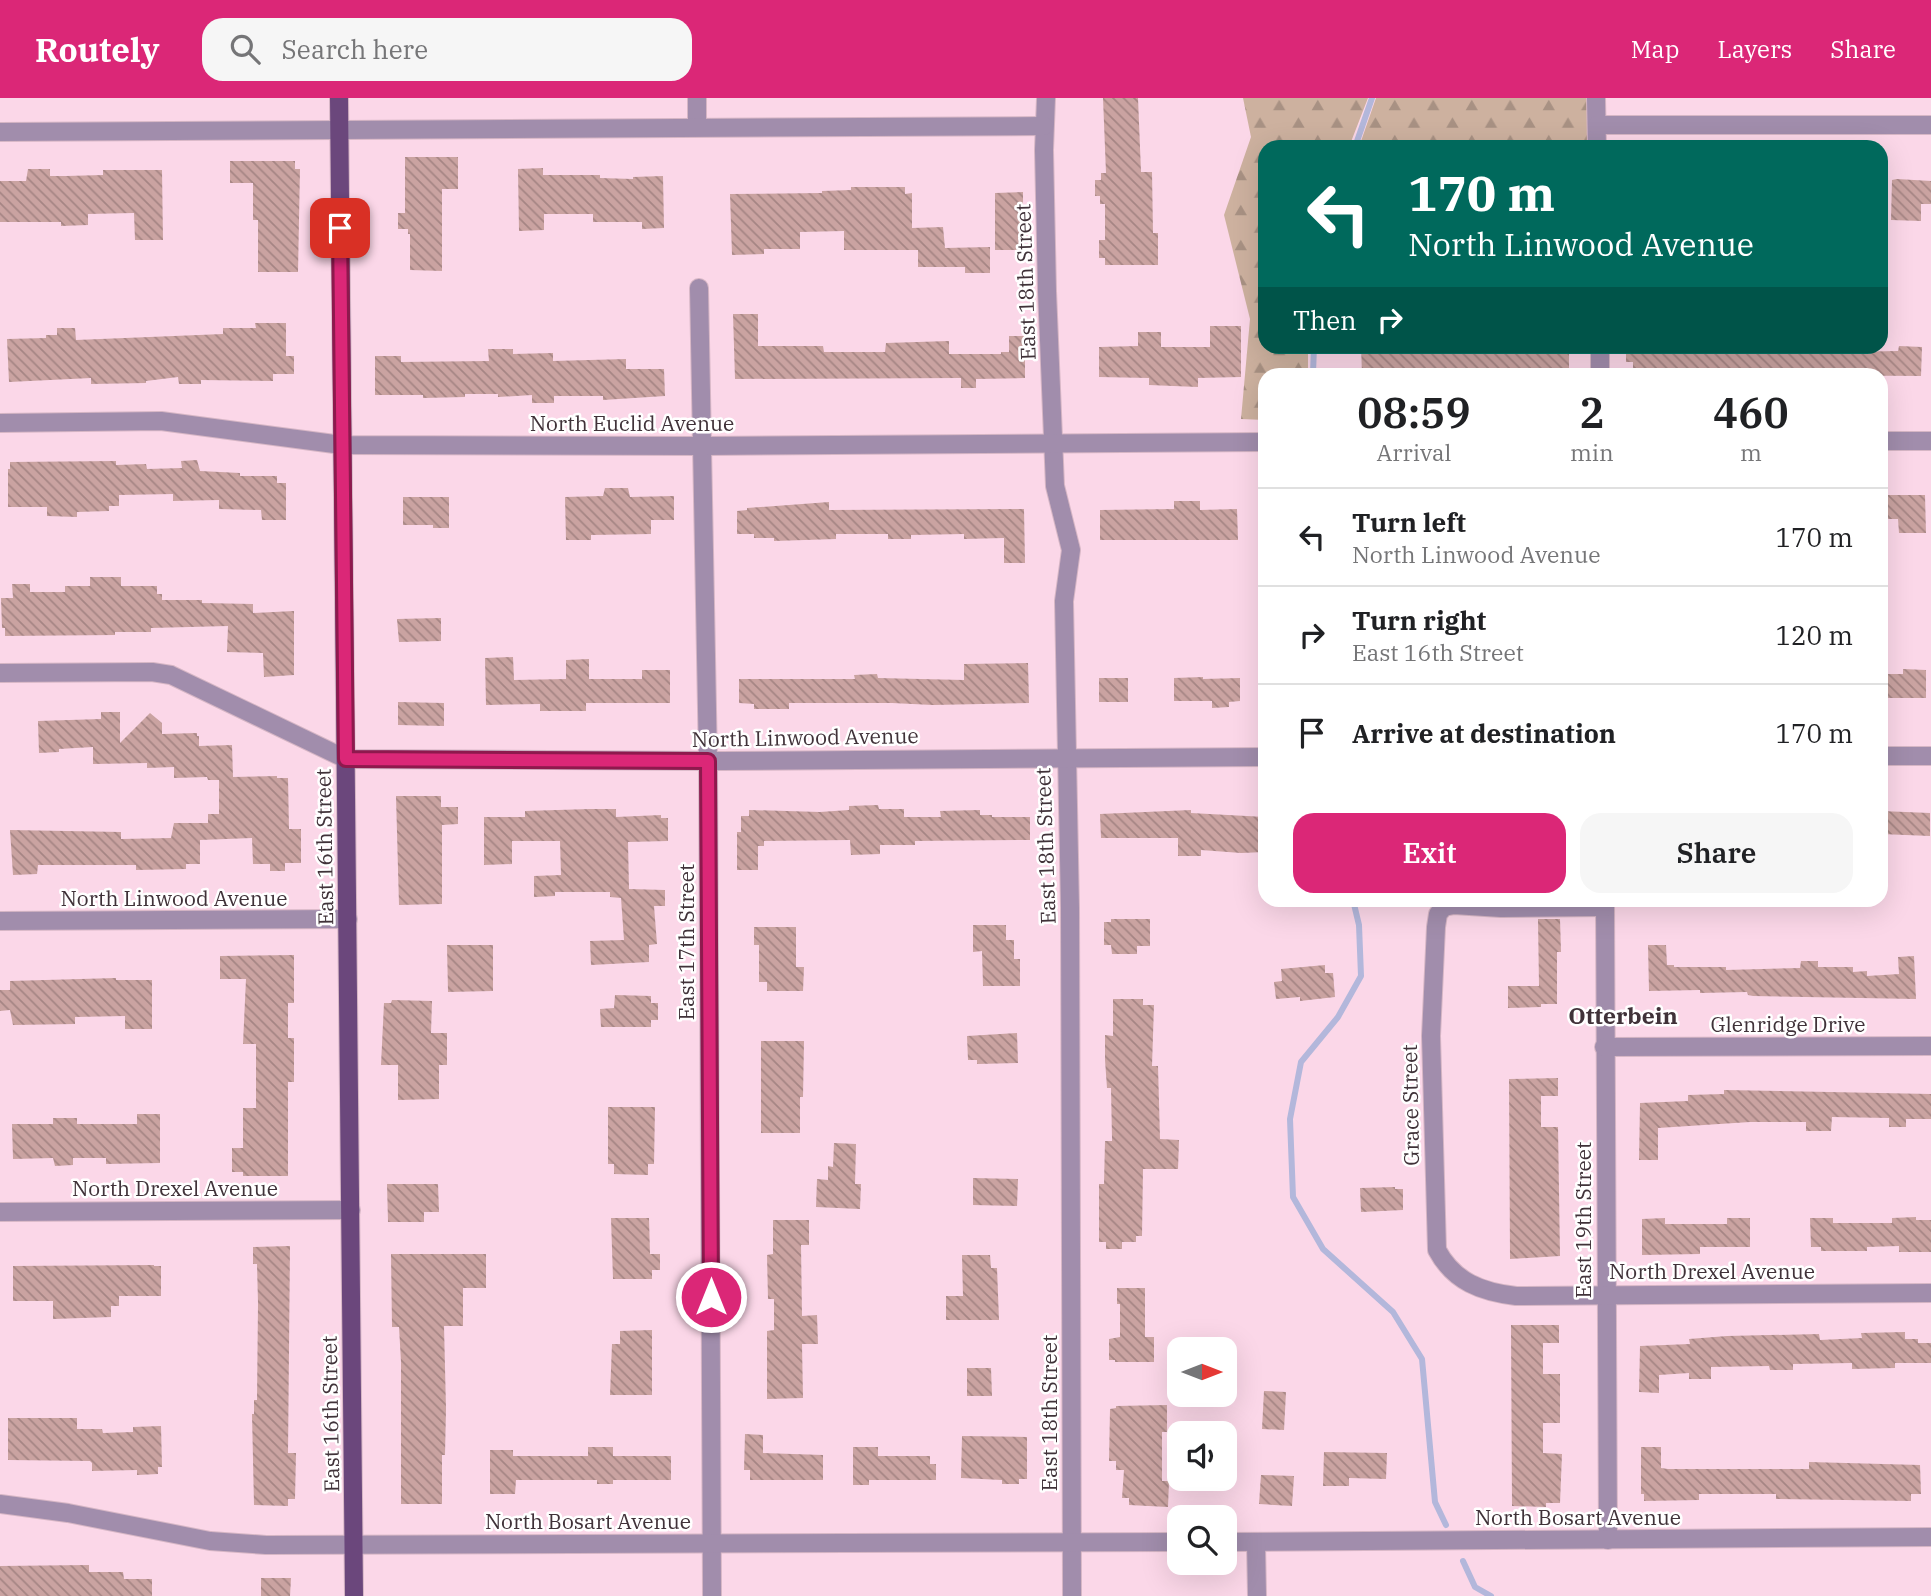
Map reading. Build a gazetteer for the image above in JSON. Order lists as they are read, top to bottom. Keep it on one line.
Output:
{"streets":{"main road":["East 16th Street"],"street":["East 18th Street","North Euclid Avenue","North Linwood Avenue","East 17th Street","Glenridge Drive","Grace Street","North Drexel Avenue","East 19th Street","North Bosart Avenue"]},"crossings":[["East 18th Street","North Euclid Avenue"],["East 18th Street","North Linwood Avenue"],["East 18th Street","North Bosart Avenue"],["North Euclid Avenue","East 16th Street"],["North Euclid Avenue","East 17th Street"],["North Linwood Avenue","East 16th Street"],["North Linwood Avenue","East 17th Street"],["East 16th Street","North Drexel Avenue"],["East 16th Street","North Bosart Avenue"],["East 17th Street","North Bosart Avenue"],["Glenridge Drive","East 19th Street"],["Grace Street","North Drexel Avenue"],["North Drexel Avenue","East 19th Street"],["East 19th Street","North Bosart Avenue"]],"districts":["Otterbein"],"north":"right","page":{"header":"Routely","search":"Search here","nav":["Map","Layers","Share"],"turn":["170 m","North Linwood Avenue"],"then":"Then","eta":["08:59","Arrival","2","min","460","m"],"list":[{"name":"Turn left","note":"North Linwood Avenue","value":"170 m"},{"name":"Turn right","note":"East 16th Street","value":"120 m"},{"name":"Arrive at destination","value":"170 m"}],"buttons":["Exit","Share"]}}
